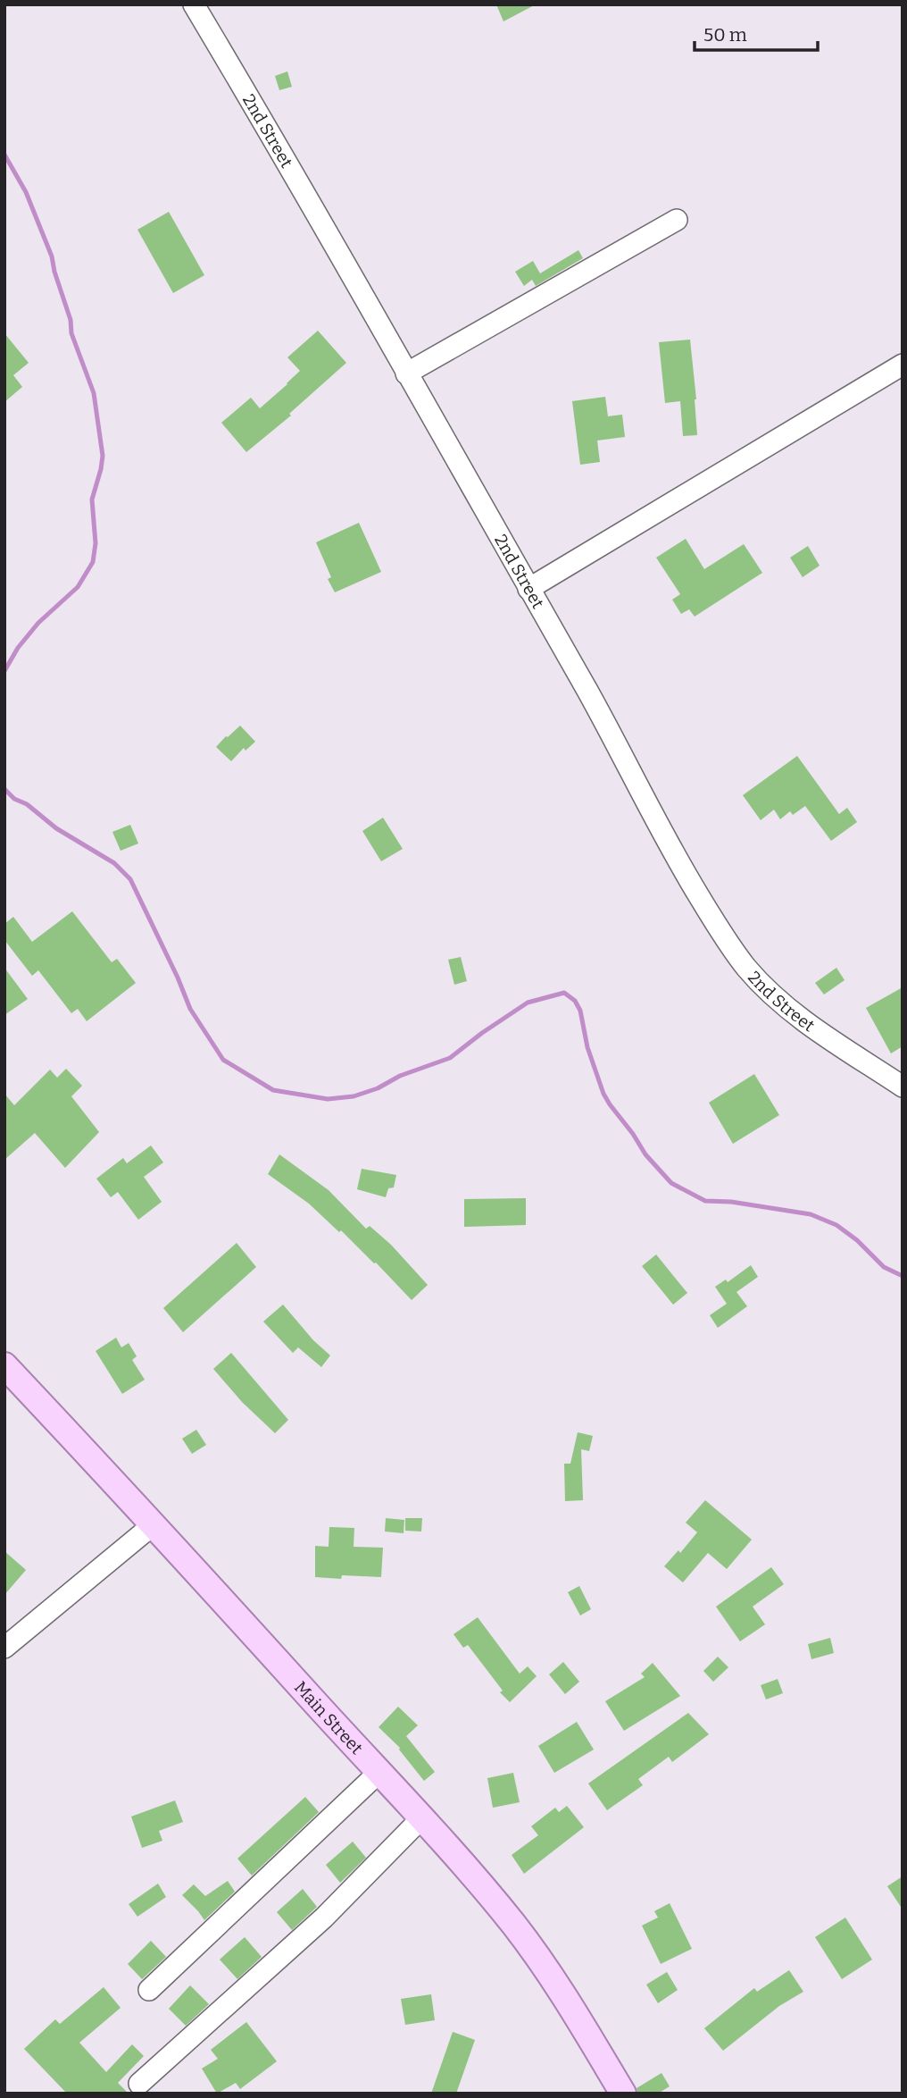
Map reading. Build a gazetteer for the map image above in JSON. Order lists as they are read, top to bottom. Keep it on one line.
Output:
{"streets":{"main road":["Main Street"],"street":["2nd Street"]},"scale_bar":"50 m"}
